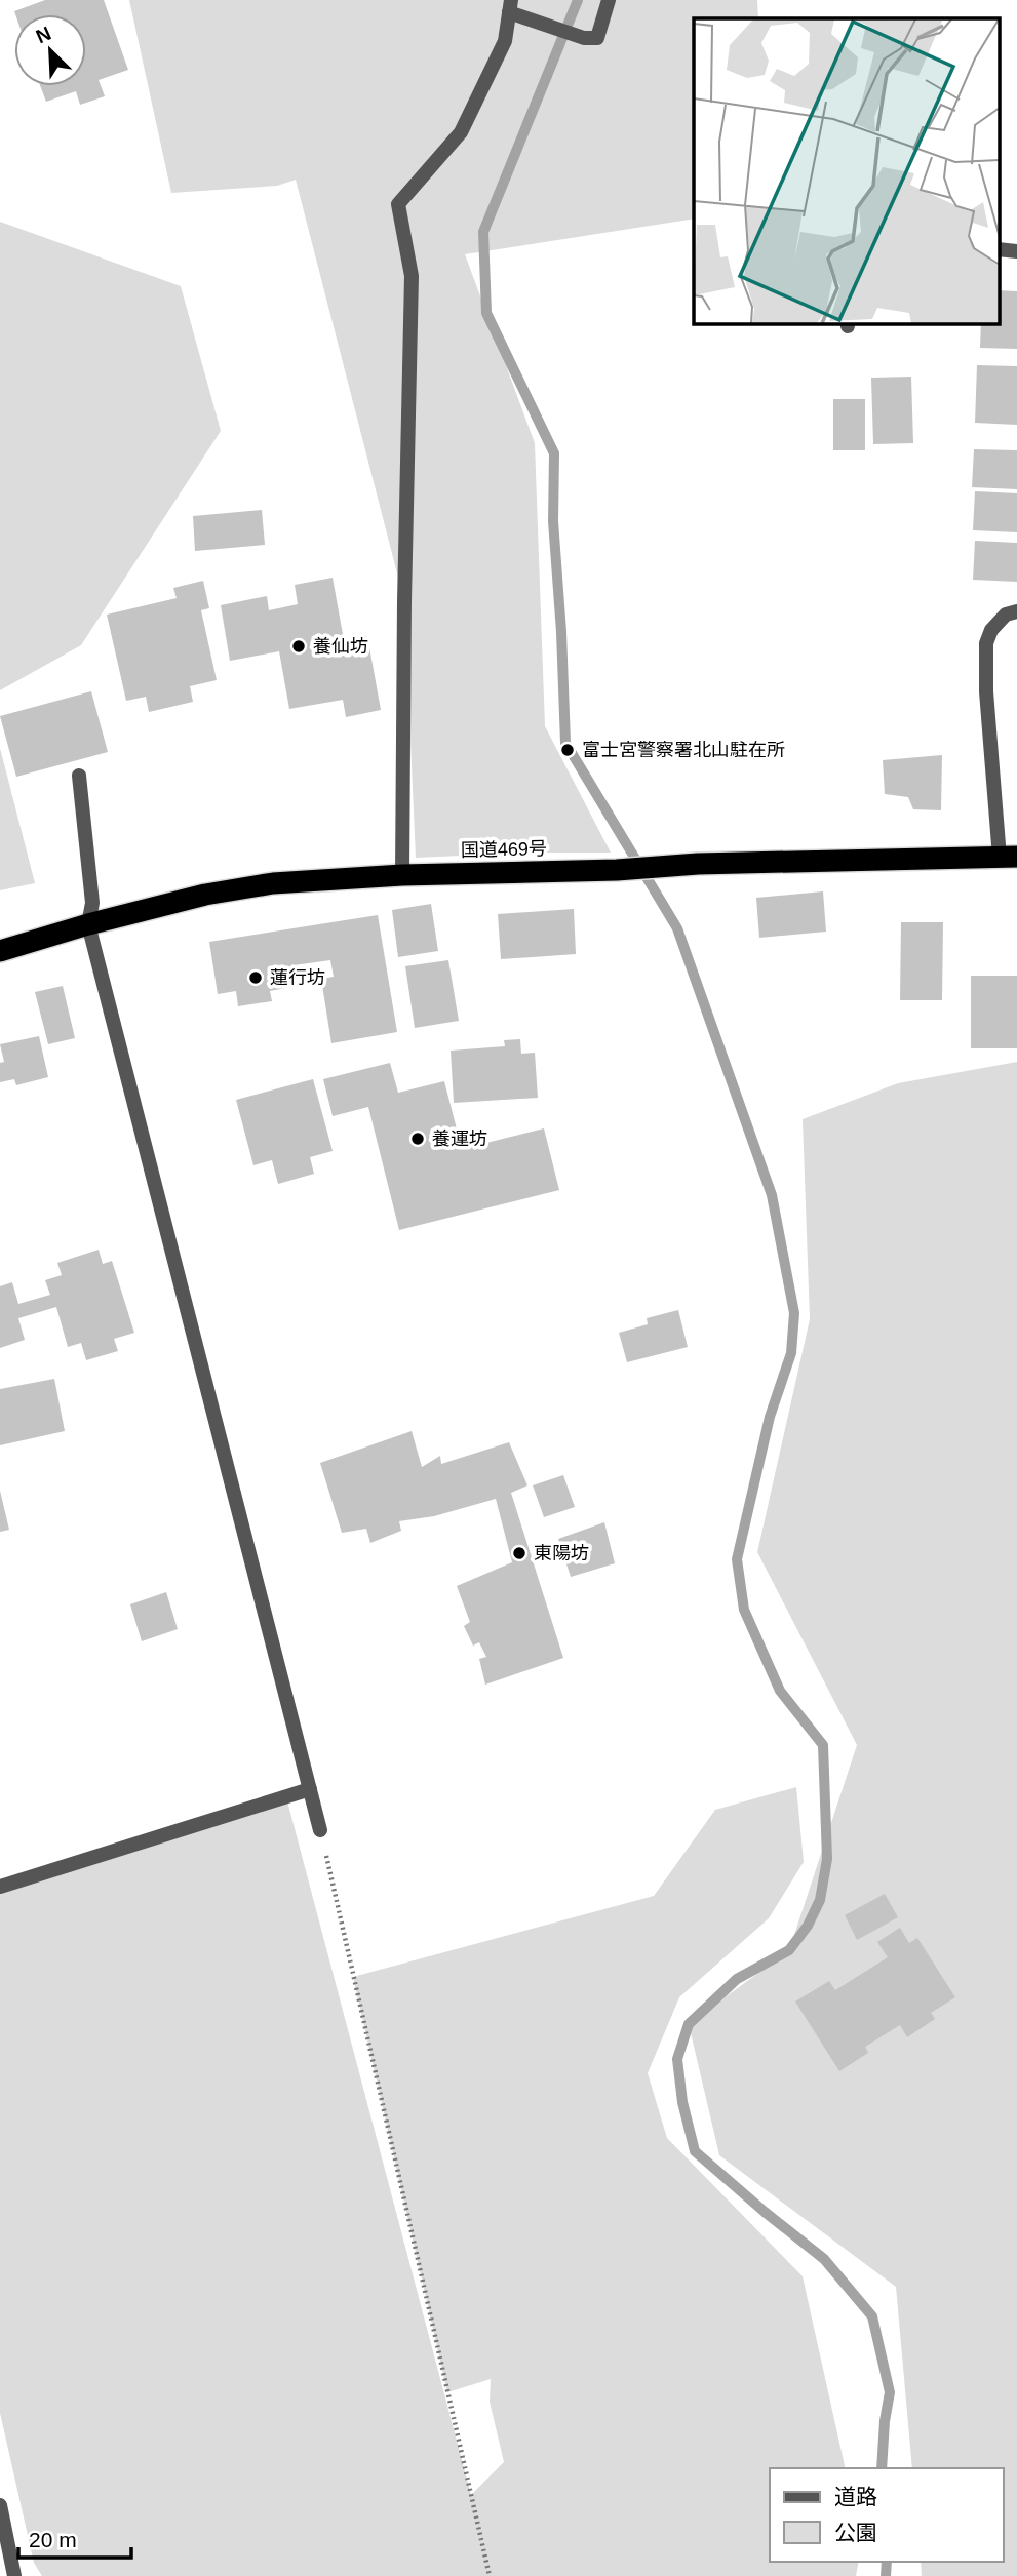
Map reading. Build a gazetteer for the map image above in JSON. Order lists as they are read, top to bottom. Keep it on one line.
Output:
{"streets":{"highway":["国道469号"]},"places":["養仙坊","富士宮警察署北山駐在所","蓮行坊","養運坊","東陽坊"],"legend":["道路","公園"],"scale_bar":"20 m","north":"top left"}
